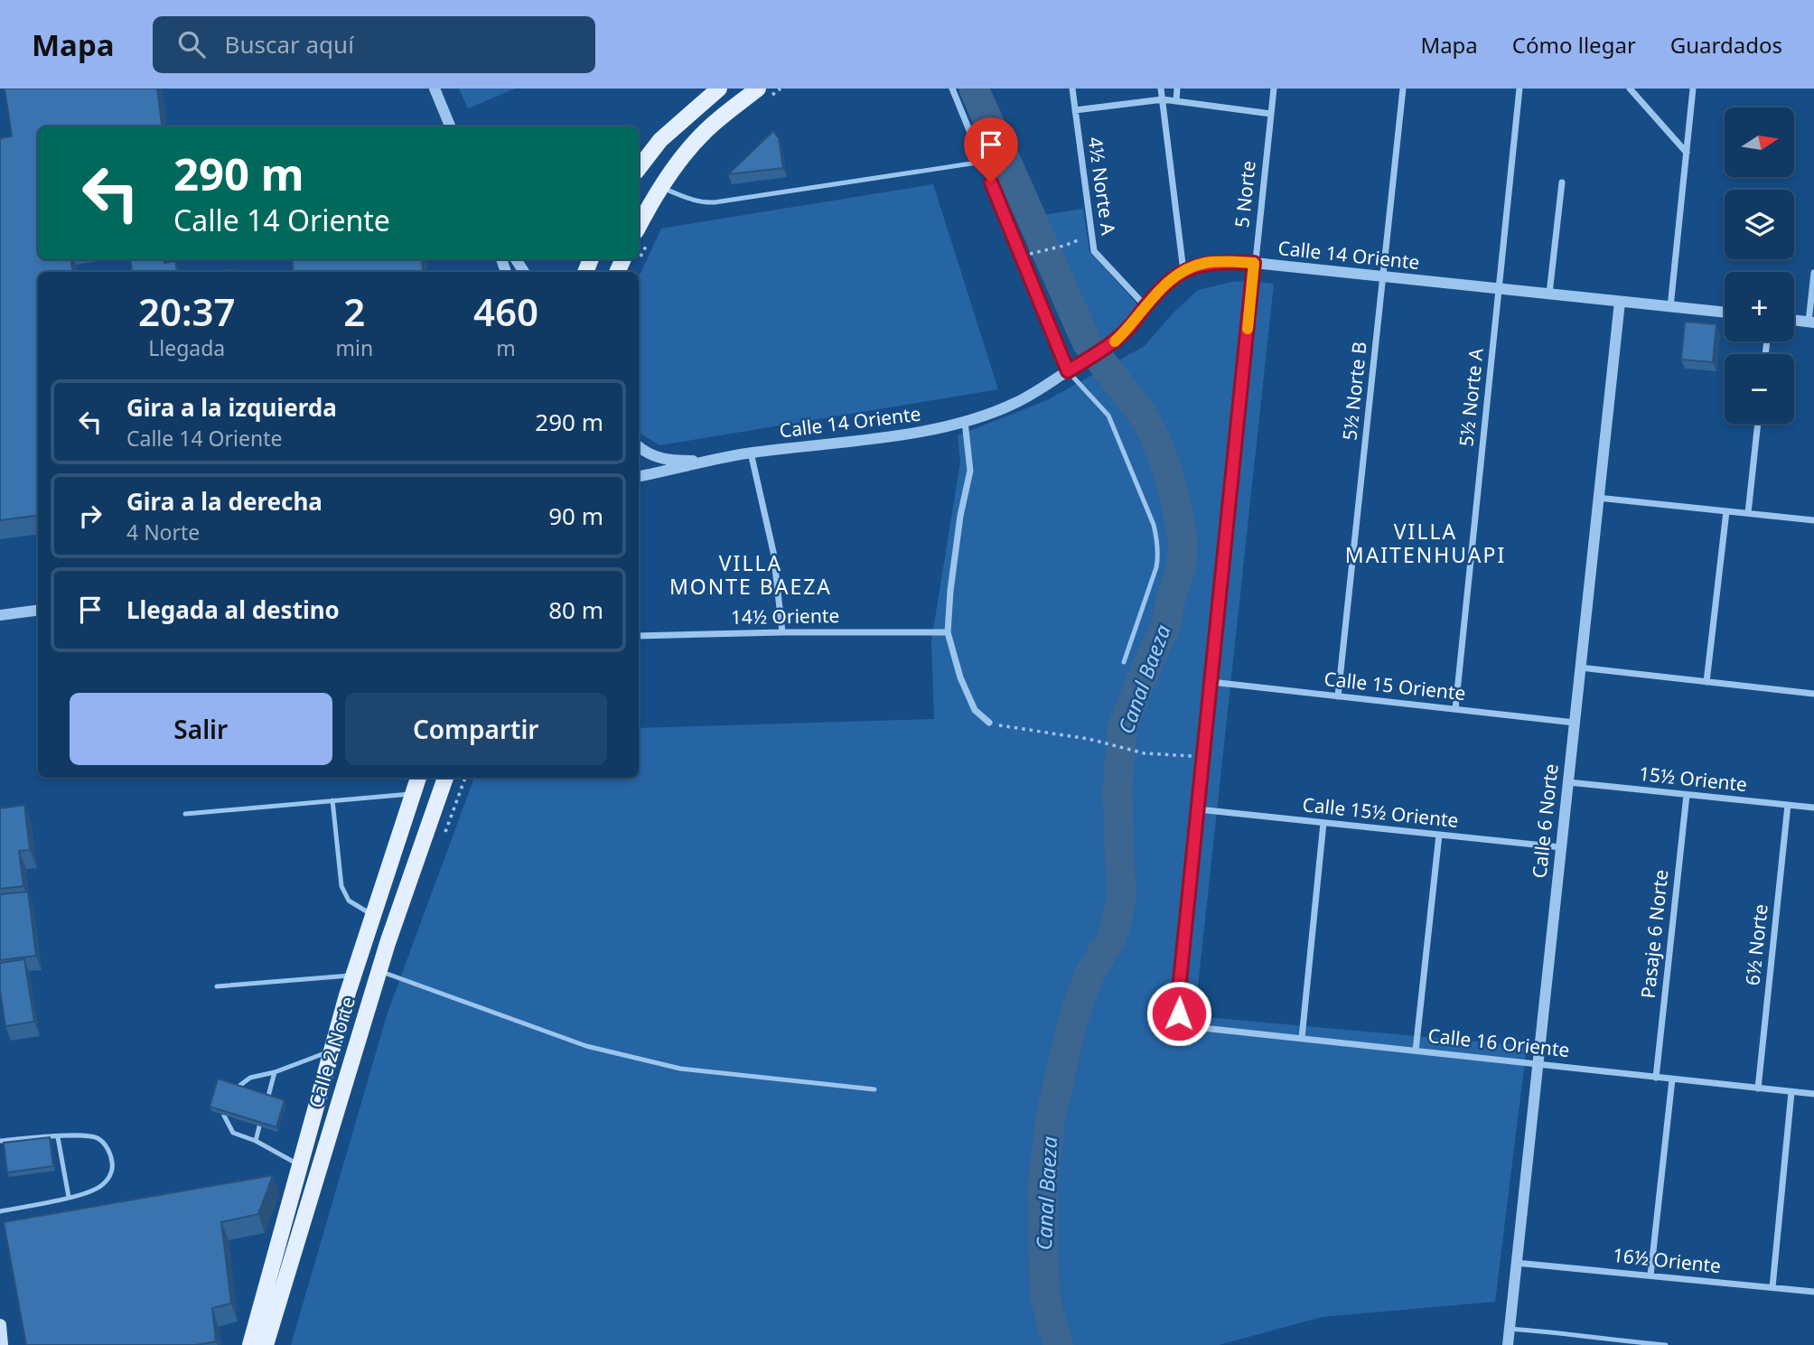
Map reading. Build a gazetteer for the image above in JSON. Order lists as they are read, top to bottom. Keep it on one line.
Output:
{"streets":{"main road":["Calle 2 Norte"],"street":["4½ Norte A","5 Norte","Calle 14 Oriente","5½ Norte B","5½ Norte A","14½ Oriente","Calle 15 Oriente","15½ Oriente","Calle 15½ Oriente","Calle 6 Norte","Pasaje 6 Norte","6½ Norte","Calle 16 Oriente","16½ Oriente"]},"crossings":[["4½ Norte A","Calle 14 Oriente"],["5 Norte","Calle 14 Oriente"],["5 Norte","Calle 15 Oriente"],["5 Norte","Calle 15½ Oriente"],["5 Norte","Calle 16 Oriente"],["Calle 14 Oriente","5½ Norte B"],["Calle 14 Oriente","5½ Norte A"],["Calle 14 Oriente","Calle 6 Norte"],["5½ Norte B","Calle 15 Oriente"],["5½ Norte A","Calle 15 Oriente"],["Calle 15 Oriente","Calle 6 Norte"],["15½ Oriente","Calle 6 Norte"],["15½ Oriente","Pasaje 6 Norte"],["15½ Oriente","6½ Norte"],["Calle 15½ Oriente","Calle 6 Norte"],["Calle 6 Norte","Calle 16 Oriente"],["Calle 6 Norte","16½ Oriente"],["Pasaje 6 Norte","Calle 16 Oriente"],["6½ Norte","Calle 16 Oriente"]],"districts":["VILLA MAITENHUAPI","VILLA MONTE BAEZA"],"water":["Canal Baeza"],"north":"right","page":{"header":"Mapa","search":"Buscar aquí","nav":["Mapa","Cómo llegar","Guardados"],"map_buttons":["+","−"],"turn":["290 m","Calle 14 Oriente"],"eta":["20:37","Llegada","2","min","460","m"],"list":[{"name":"Gira a la izquierda","note":"Calle 14 Oriente","value":"290 m"},{"name":"Gira a la derecha","note":"4 Norte","value":"90 m"},{"name":"Llegada al destino","value":"80 m"}],"buttons":["Salir","Compartir"]}}
